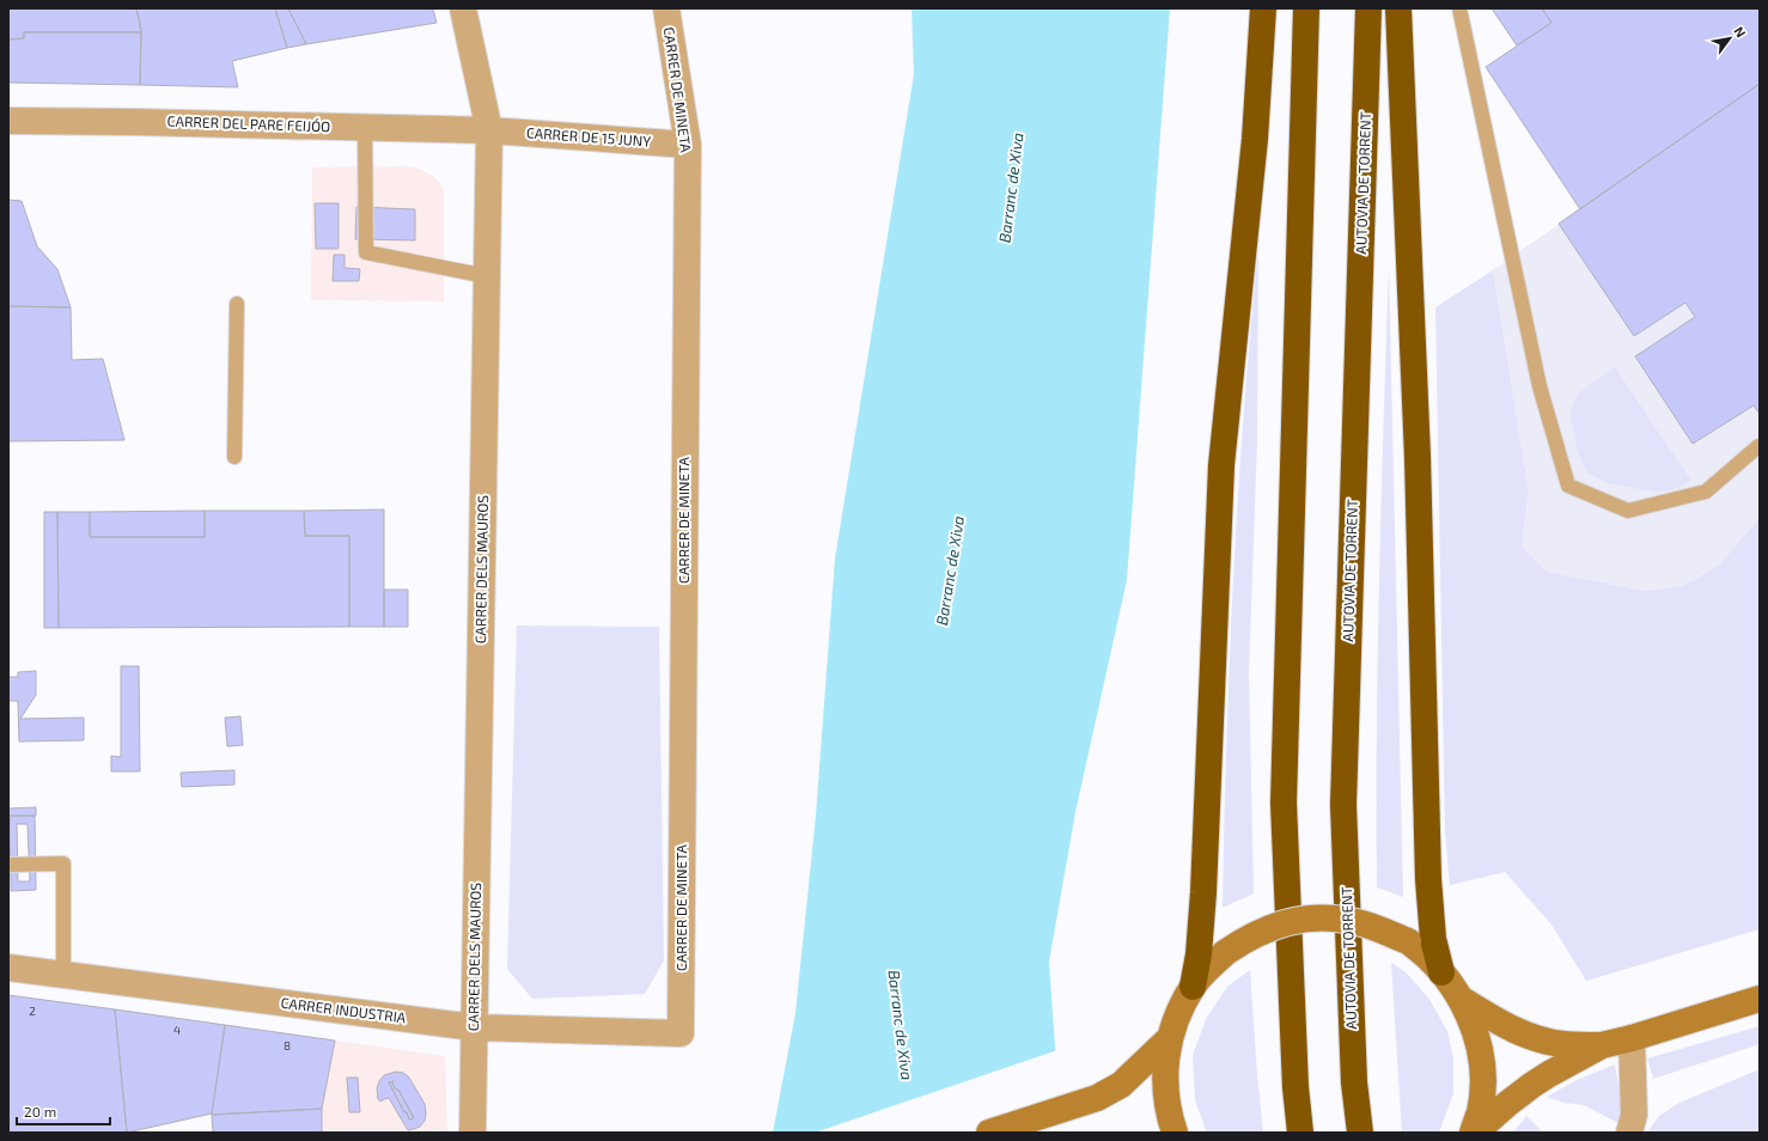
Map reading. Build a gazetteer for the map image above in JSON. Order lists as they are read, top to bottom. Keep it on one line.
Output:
{"streets":{"highway":["AUTOVIA DE TORRENT"],"street":["CARRER DE MINETA","CARRER DEL PARE FEIJÓO","CARRER DE 15 JUNY","CARRER DELS MAUROS","CARRER INDUSTRIA"]},"crossings":[["CARRER DE MINETA","CARRER DE 15 JUNY"],["CARRER DE MINETA","CARRER INDUSTRIA"],["CARRER DEL PARE FEIJÓO","CARRER DE 15 JUNY"],["CARRER DEL PARE FEIJÓO","CARRER DELS MAUROS"],["CARRER DE 15 JUNY","CARRER DELS MAUROS"],["CARRER DELS MAUROS","CARRER INDUSTRIA"]],"water":["Barranc de Xiva"],"house_numbers":["2","4","8"],"scale_bar":"20 m","north":"top right"}
